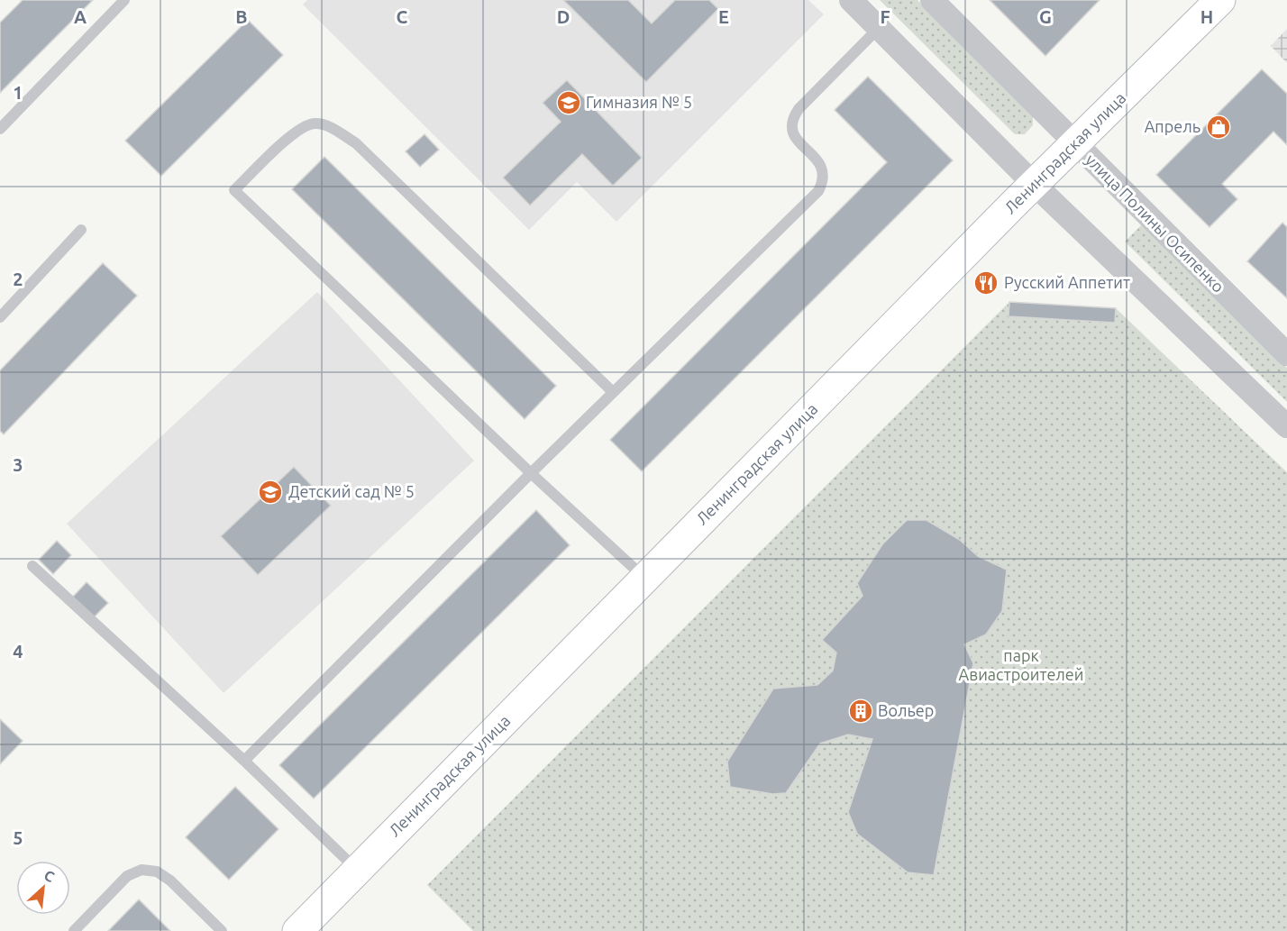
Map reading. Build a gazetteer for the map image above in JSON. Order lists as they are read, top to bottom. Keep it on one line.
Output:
{"streets":{"main road":["Ленинградская улица"],"street":["улица Полины Осипенко"]},"crossings":[["Ленинградская улица","улица Полины Осипенко"]],"parks":["парк Авиастроителей"],"places":{"school or university":["Гимназия № 5","Детский сад № 5"],"shop":["Апрель"],"restaurant":["Русский Аппетит"],"building":["Вольер"]},"north":"top right","grid":{"columns":["A","B","C","D","E","F","G","H"],"rows":["1","2","3","4","5"]}}
